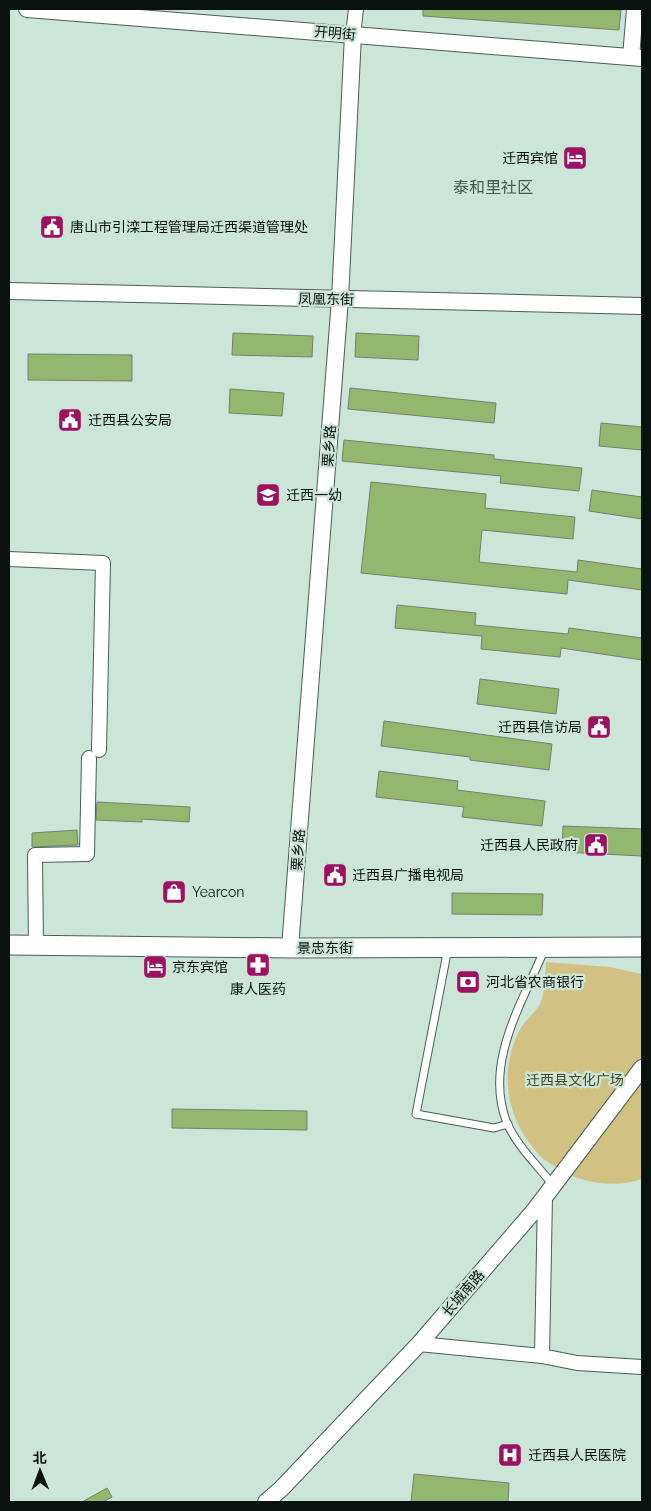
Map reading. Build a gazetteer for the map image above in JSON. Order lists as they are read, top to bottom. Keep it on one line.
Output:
{"streets":{"main road":["景忠东街"],"street":["开明街","凤凰东街","栗乡路","长城南路"]},"crossings":[["开明街","栗乡路"],["凤凰东街","栗乡路"],["栗乡路","景忠东街"]],"districts":["泰和里社区"],"parks":["迁西县文化广场"],"places":{"hotel":["迁西宾馆","京东宾馆"],"public building":["唐山市引滦工程管理局迁西渠道管理处","迁西县公安局","迁西县信访局","迁西县人民政府","迁西县广播电视局"],"school or university":["迁西一幼"],"shop":["Yearcon"],"pharmacy":["康人医药"],"bank":["河北省农商银行"],"hospital":["迁西县人民医院"]},"north":"top"}
